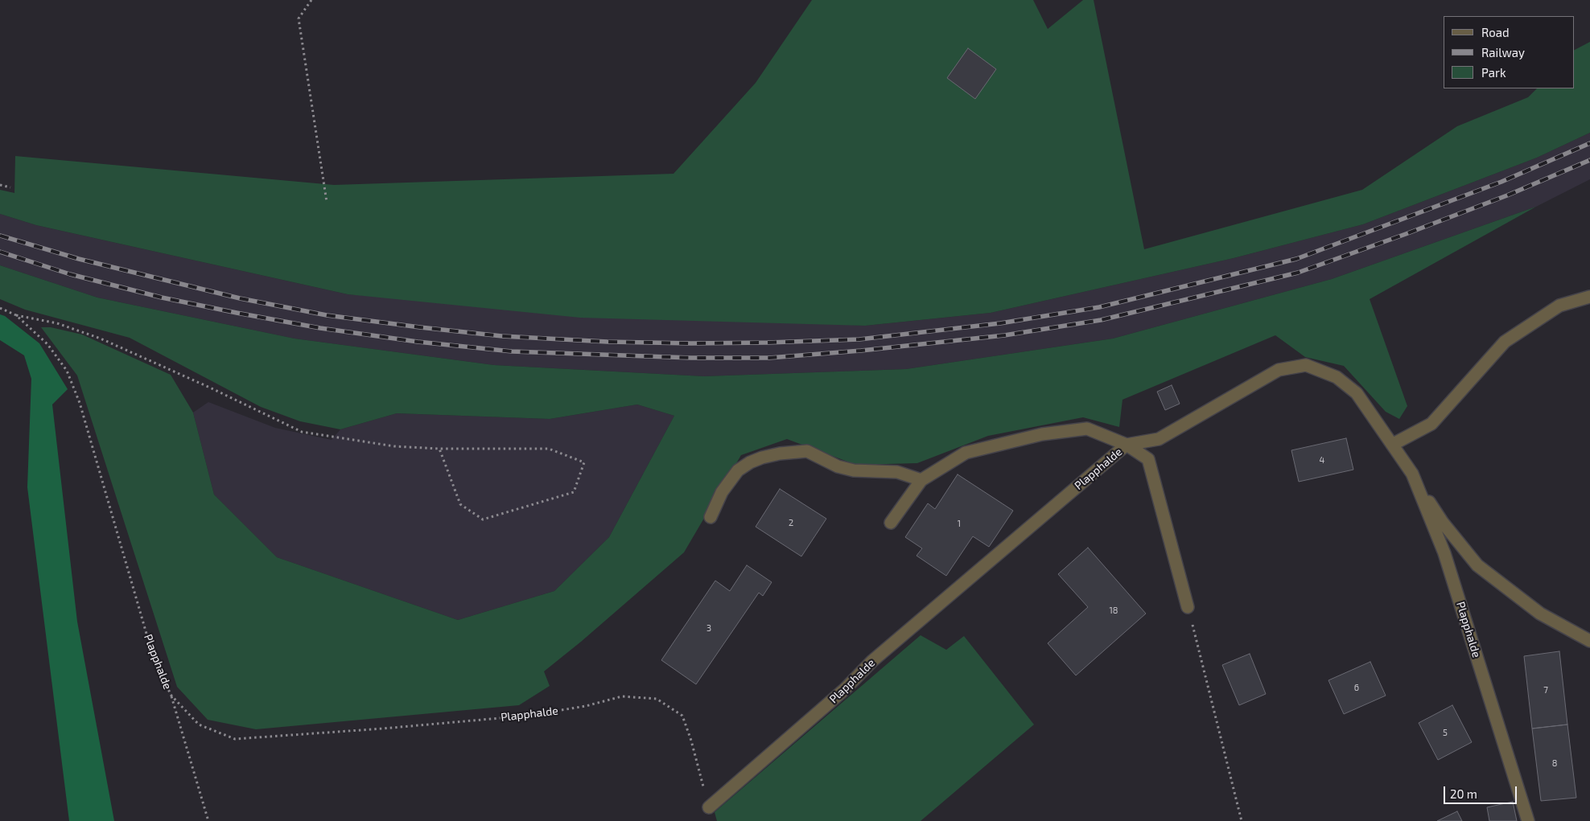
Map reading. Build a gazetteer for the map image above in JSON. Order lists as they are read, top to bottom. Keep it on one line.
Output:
{"streets":{"street":["Plapphalde"]},"house_numbers":["4","2","1","18","3","6","7","5","8"],"legend":["Road","Railway","Park"],"scale_bar":"20 m"}
